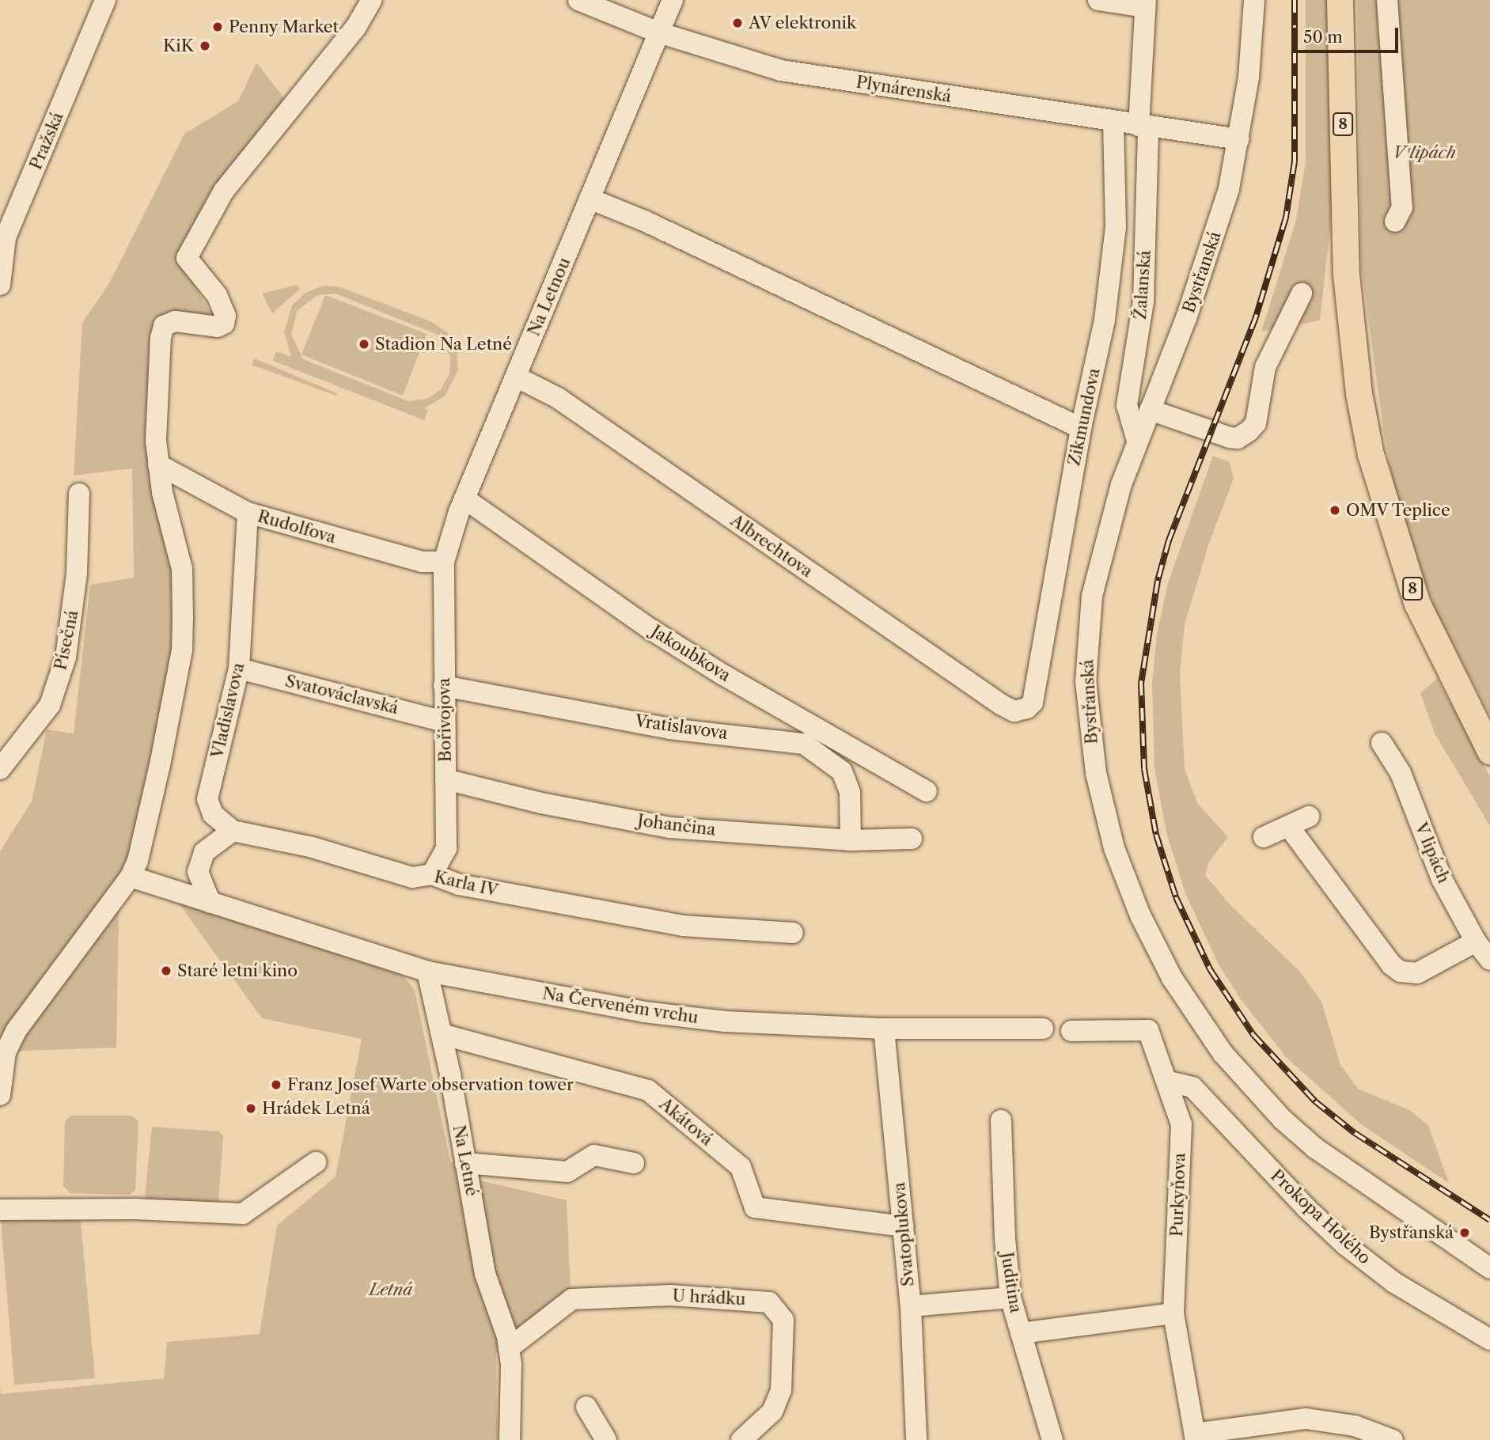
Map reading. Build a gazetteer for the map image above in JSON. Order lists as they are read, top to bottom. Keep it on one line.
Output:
{"streets":{"main road":["8"],"street":["Plynárenská","Pražská","Bystřanská","Žalanská","Na Letnou","Zikmundova","Rudolfova","Albrechtova","Písečná","Jakoubkova","Svatováclavská","Vladislavova","Bořivojova","Vratislavova","Johančina","V lipách","Karla IV","Na Červeném vrchu","Akátová","Na Letné","Purkyňova","Prokopa Holého","Svatoplukova","Juditina","U hrádku"]},"crossings":[["Plynárenská","Bystřanská"],["Plynárenská","Žalanská"],["Plynárenská","Na Letnou"],["Plynárenská","Zikmundova"],["Bystřanská","Žalanská"],["Na Letnou","Rudolfova"],["Na Letnou","Albrechtova"],["Na Letnou","Jakoubkova"],["Na Letnou","Bořivojova"],["Zikmundova","Albrechtova"],["Rudolfova","Vladislavova"],["Rudolfova","Bořivojova"],["Svatováclavská","Vladislavova"],["Svatováclavská","Bořivojova"],["Vladislavova","Karla IV"],["Bořivojova","Vratislavova"],["Bořivojova","Johančina"],["Bořivojova","Karla IV"],["Vratislavova","Johančina"],["Na Červeném vrchu","Na Letné"],["Na Červeném vrchu","Svatoplukova"],["Akátová","Na Letné"],["Akátová","Svatoplukova"],["Na Letné","U hrádku"],["Purkyňova","Prokopa Holého"]],"parks":["V lipách","Letná"],"places":["AV elektronik","Penny Market","KiK","Stadion Na Letné","OMV Teplice","Staré letní kino","Franz Josef Warte observation tower","Hrádek Letná","Bystřanská"],"scale_bar":"50 m"}
